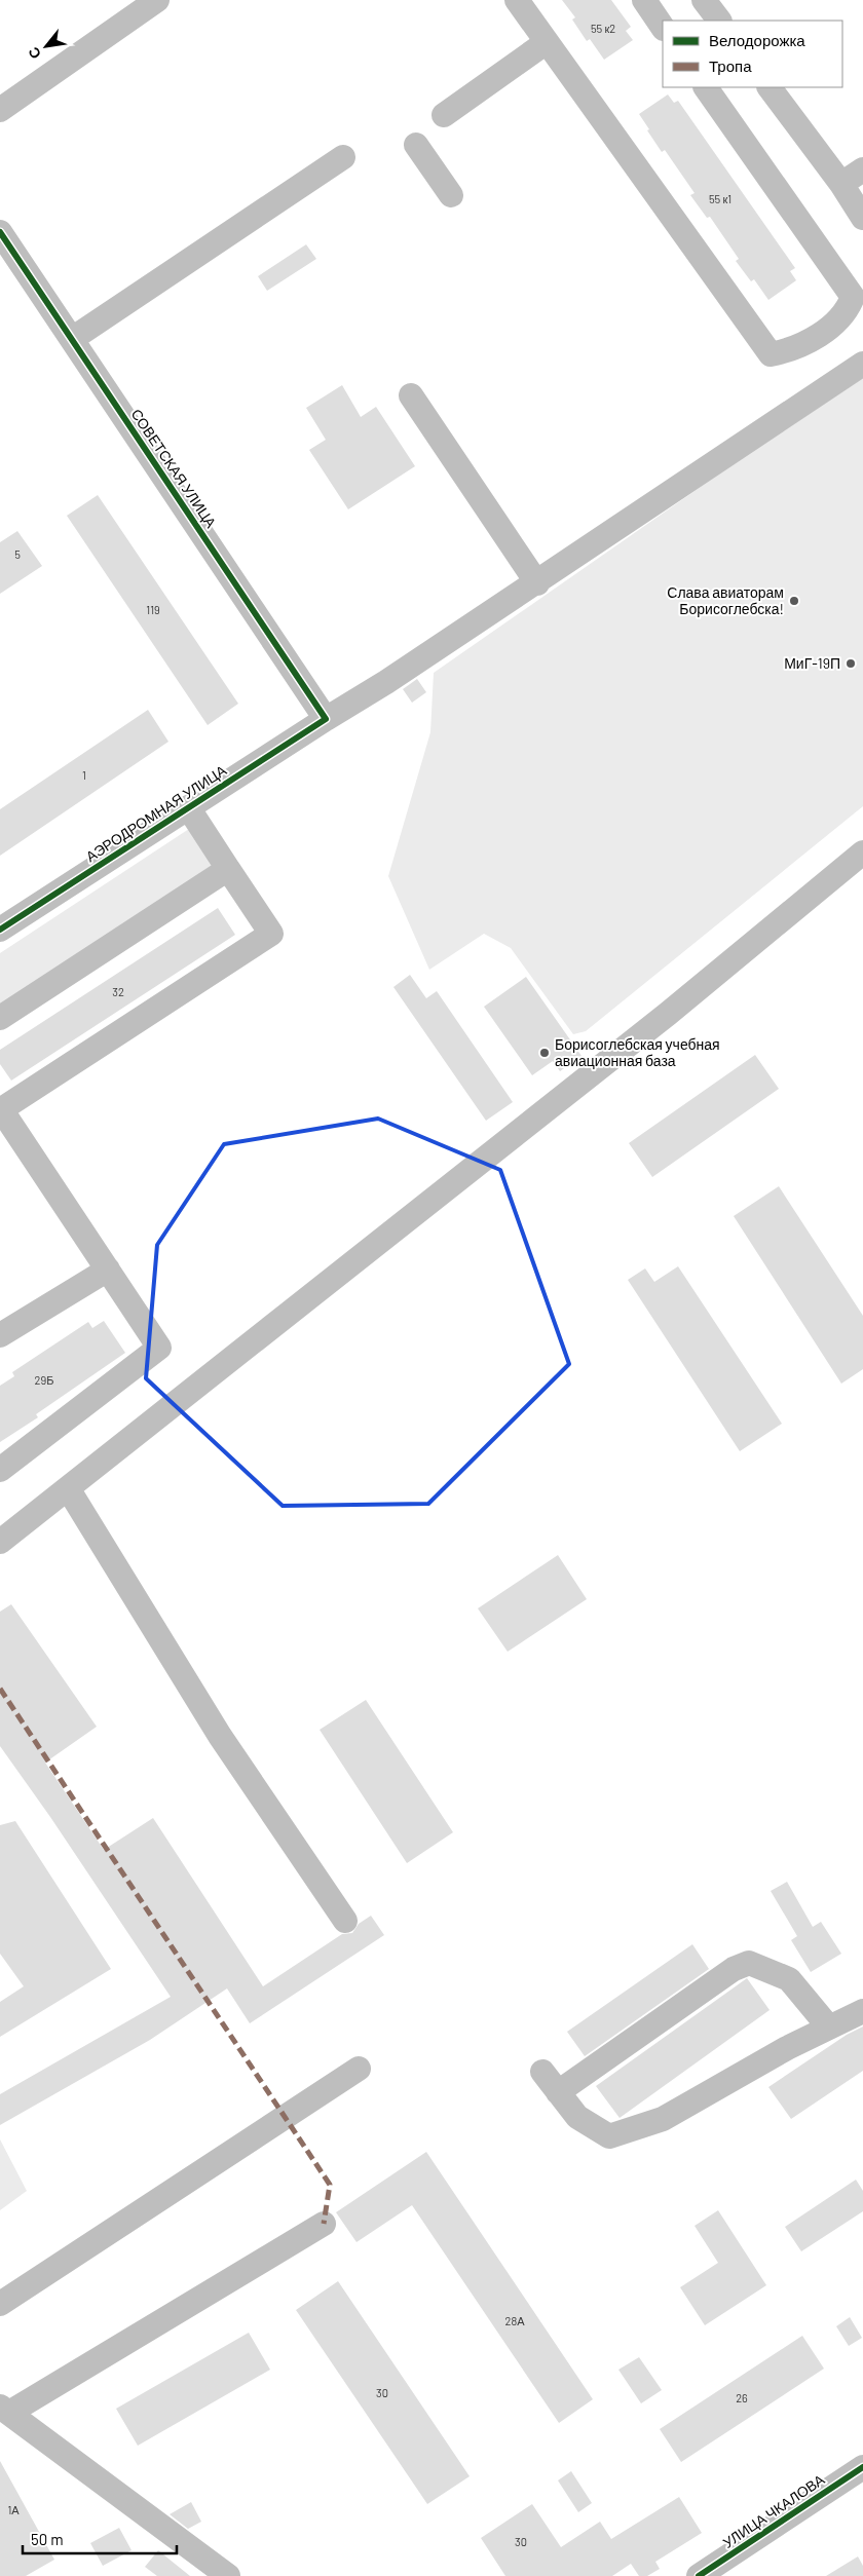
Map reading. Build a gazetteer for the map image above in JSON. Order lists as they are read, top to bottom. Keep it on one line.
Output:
{"streets":{"street":["СОВЕТСКАЯ УЛИЦА","АЭРОДРОМНАЯ УЛИЦА","УЛИЦА ЧКАЛОВА"]},"crossings":[["СОВЕТСКАЯ УЛИЦА","АЭРОДРОМНАЯ УЛИЦА"]],"places":["Слава авиаторам Борисоглебска!","МиГ-19П","Борисоглебская учебная авиационная база"],"house_numbers":["55 к2","55 к1","5","119","1","32","29Б","28А","30","26","1А","30"],"legend":["Велодорожка","Тропа"],"scale_bar":"50 m","north":"bottom left"}
